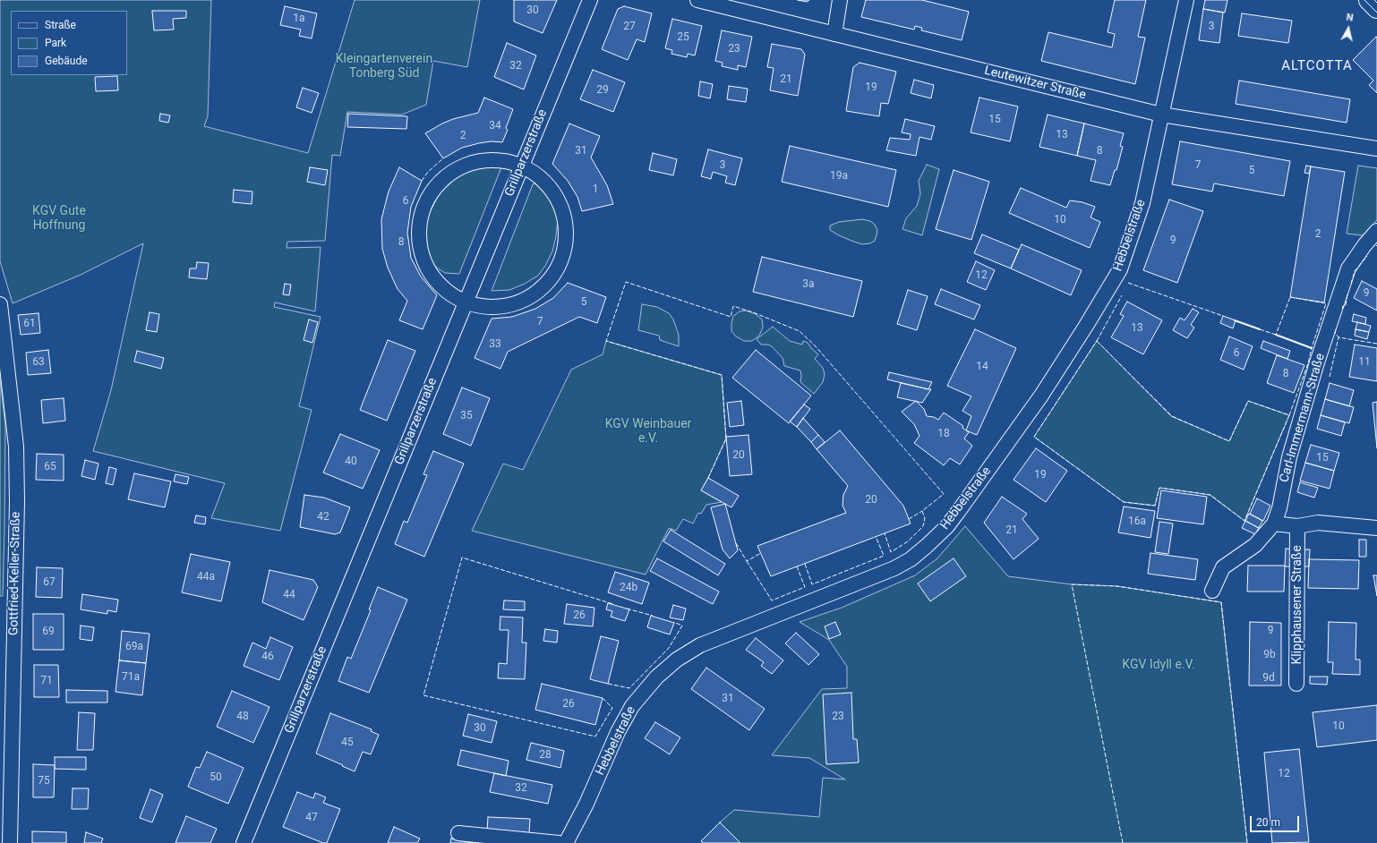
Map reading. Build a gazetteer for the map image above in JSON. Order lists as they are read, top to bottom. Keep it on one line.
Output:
{"streets":{"street":["Leutewitzer Straße","Grillparzerstraße","Hebbelstraße","Carl-Immermann-Straße","Gottfried-Keller-Straße","Klipphausener Straße"]},"crossings":[["Leutewitzer Straße","Hebbelstraße"],["Carl-Immermann-Straße","Klipphausener Straße"]],"districts":["ALTCOTTA"],"parks":["Kleingartenverein Tonberg Süd","KGV Gute Hoffnung","KGV Weinbauer e.V.","KGV Idyll e.V."],"house_numbers":["30","1a","27","3","25","23","32","21","19","29","15","34","13","2","31","8","3","7","5","19a","1","6","10","2","9","8","12","3a","9","5","7","61","13","33","6","63","11","14","8","35","18","20","15","40","65","19","20","42","16a","21","44a","67","24b","44","26","9","69","69a","9b","46","71a","9d","71","31","26","48","23","10","30","45","28","12","50","75","32","47"],"legend":["Straße","Park","Gebäude"],"scale_bar":"20 m","north":"top"}
